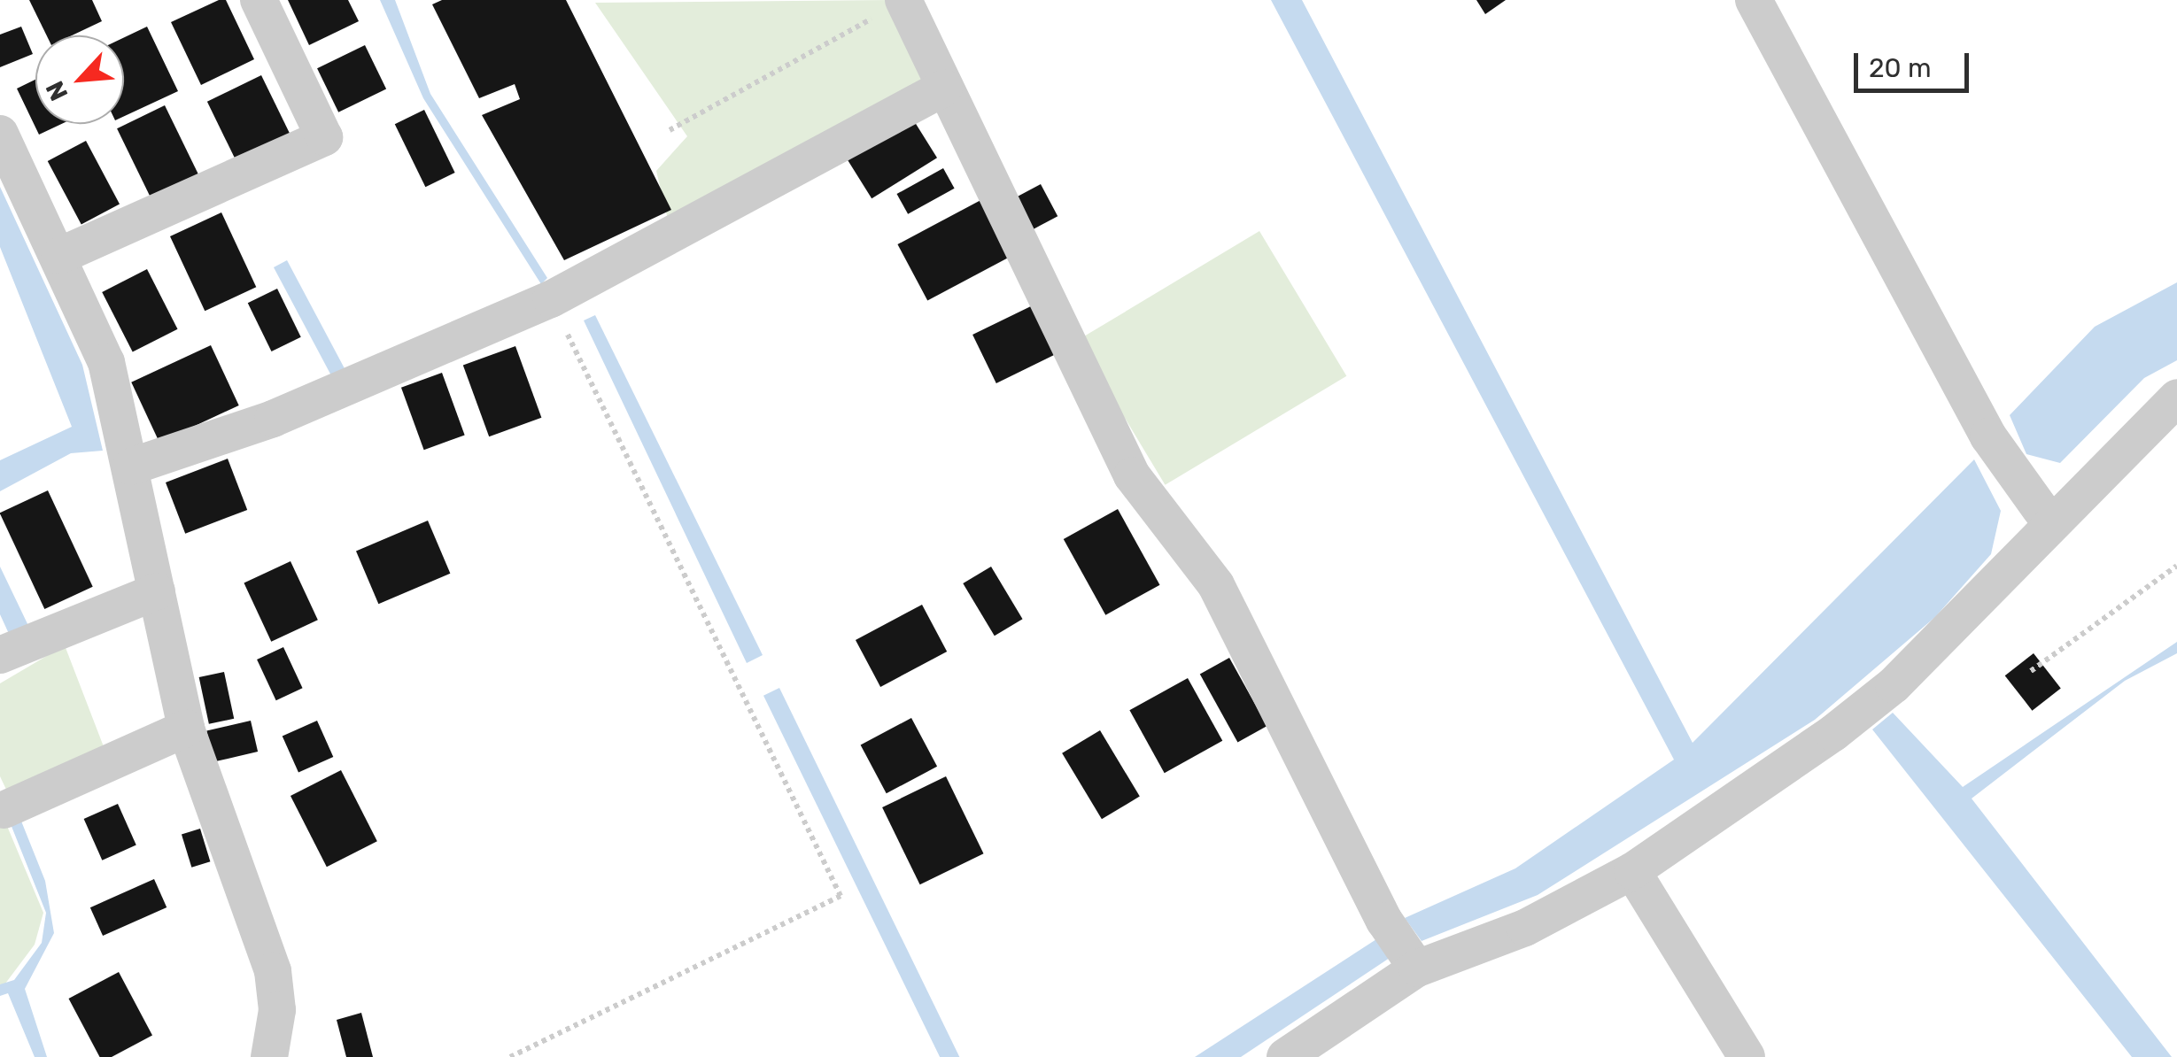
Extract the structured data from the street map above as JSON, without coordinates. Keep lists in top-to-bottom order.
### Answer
{
  "scale_bar": "20 m",
  "north": "bottom left"
}
